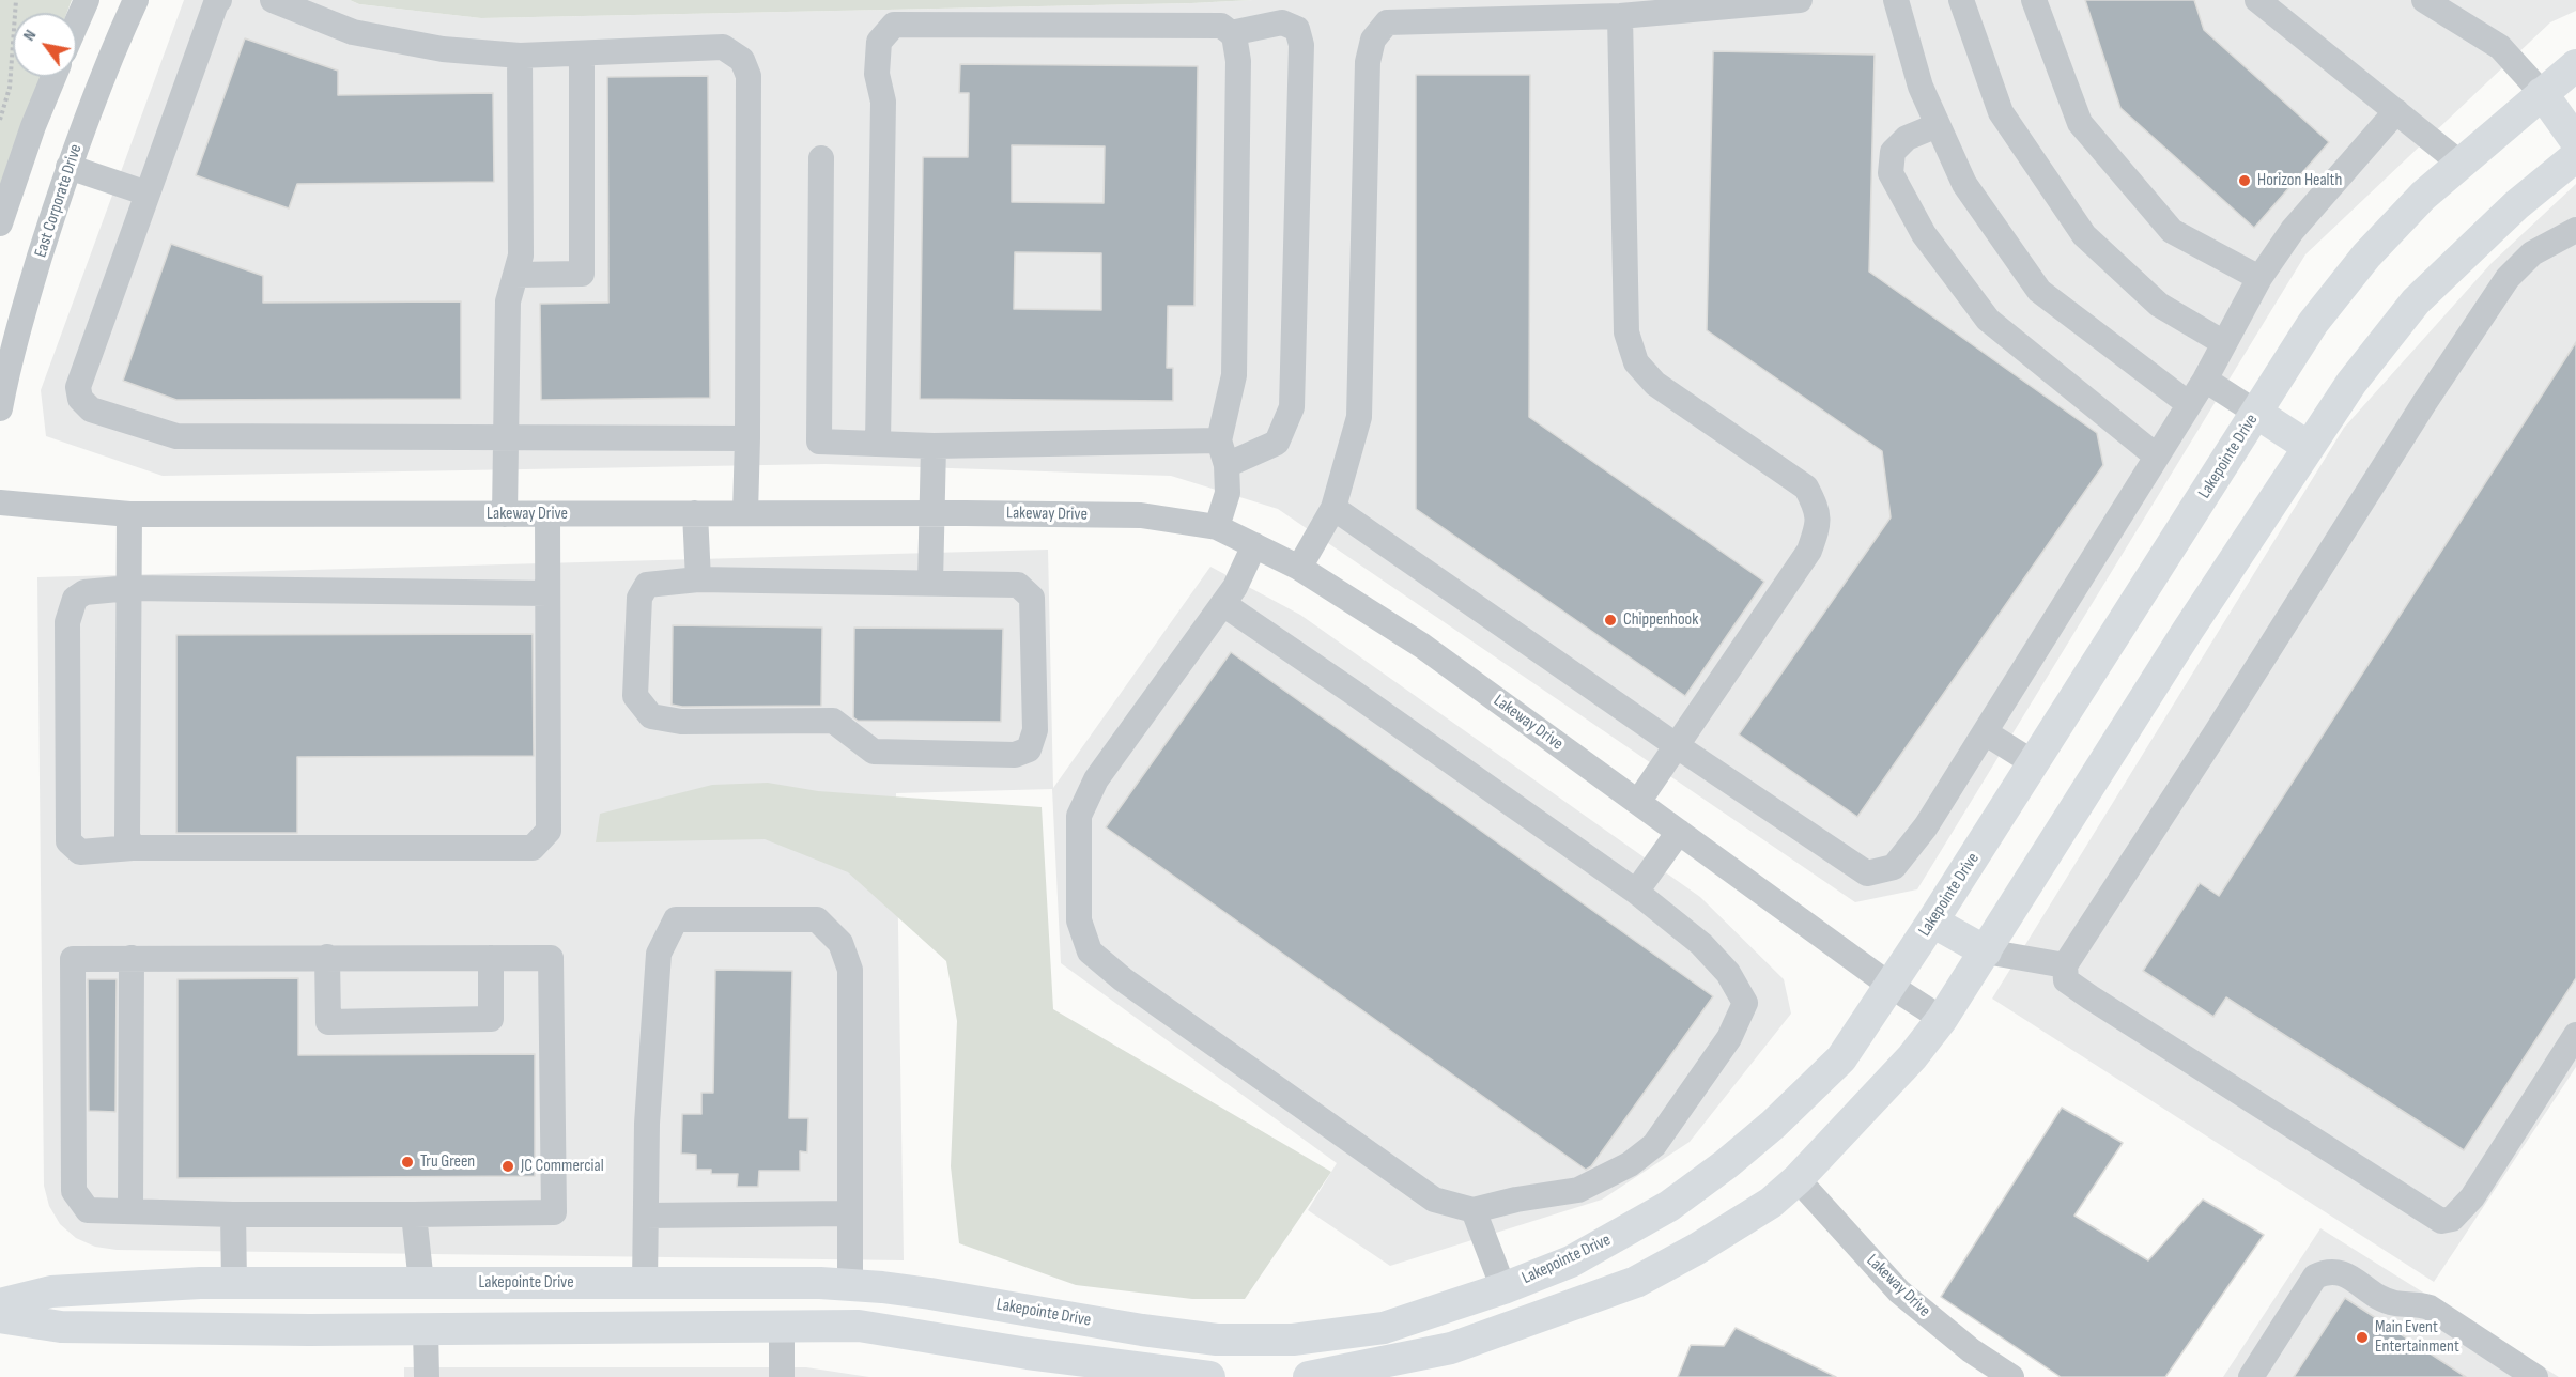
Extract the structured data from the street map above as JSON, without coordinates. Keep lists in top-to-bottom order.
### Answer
{
  "streets": {
    "main road": ["Lakepointe Drive"],
    "street": ["East Corporate Drive", "Lakeway Drive"]
  },
  "crossings": [
    ["Lakepointe Drive", "Lakeway Drive"]
  ],
  "places": [
    "Horizon Health",
    "Chippenhook",
    "Tru Green",
    "JC Commercial",
    "Main Event Entertainment"
  ],
  "north": "top left"
}
